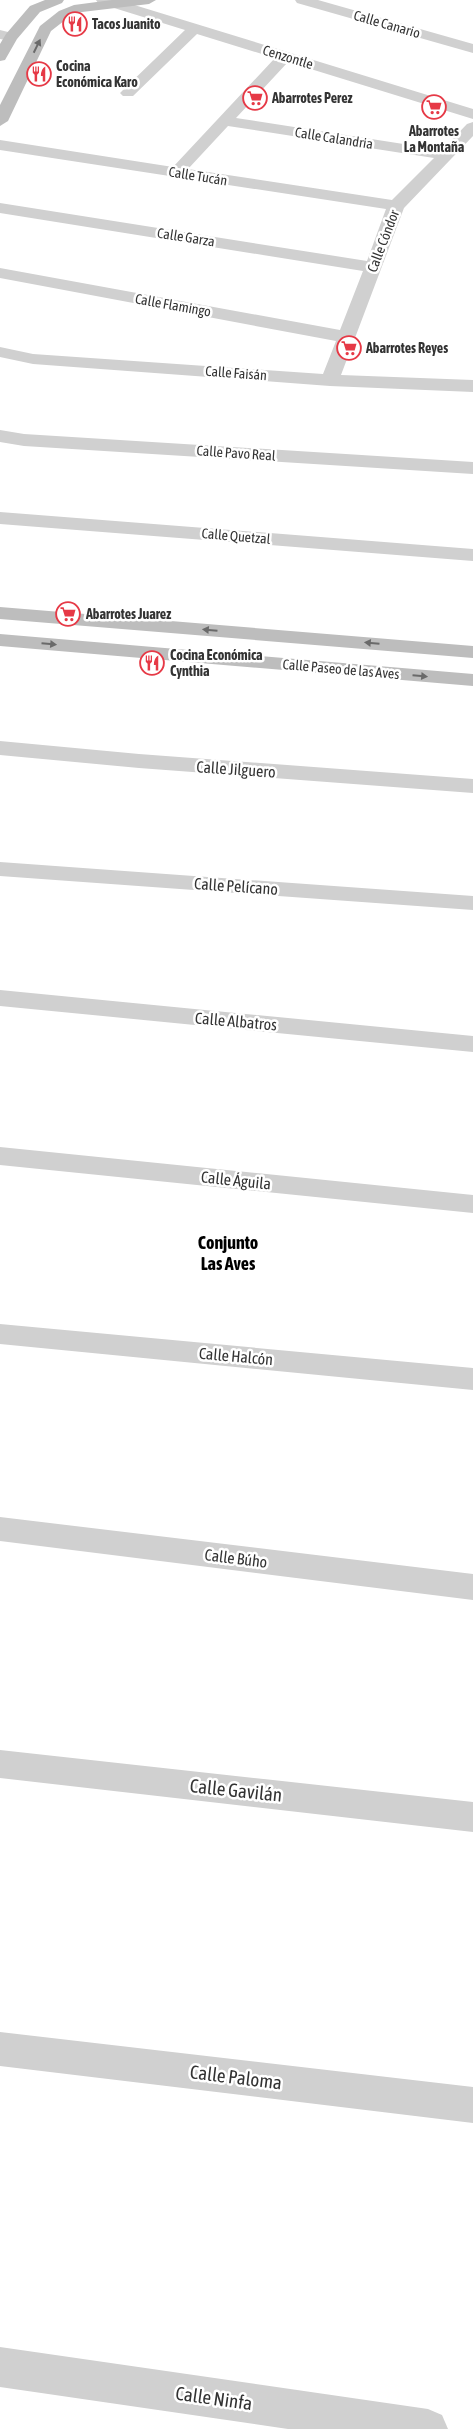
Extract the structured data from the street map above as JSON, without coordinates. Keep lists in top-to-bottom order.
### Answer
{
  "streets": {
    "street": [
      "Calle Canario",
      "Cenzontle",
      "Calle Calandria",
      "Calle Tucán",
      "Calle Garza",
      "Calle Cóndor",
      "Calle Flamingo",
      "Calle Faisán",
      "Calle Pavo Real",
      "Calle Quetzal",
      "Calle Paseo de las Aves",
      "Calle Jilguero",
      "Calle Pelícano",
      "Calle Albatros",
      "Calle Águila",
      "Calle Halcón",
      "Calle Búho",
      "Calle Gavilán",
      "Calle Paloma",
      "Calle Ninfa"
    ]
  },
  "crossings": [
    ["Calle Calandria", "Calle Cóndor"],
    ["Calle Tucán", "Calle Cóndor"],
    ["Calle Garza", "Calle Cóndor"],
    ["Calle Cóndor", "Calle Flamingo"],
    ["Calle Cóndor", "Calle Faisán"]
  ],
  "districts": ["Conjunto Las Aves"],
  "places": {
    "restaurant": ["Tacos Juanito", "Cocina Económica Karo", "Cocina Económica Cynthia"],
    "supermarket": [
      "Abarrotes Perez",
      "Abarrotes La Montaña",
      "Abarrotes Reyes",
      "Abarrotes Juarez"
    ]
  }
}
